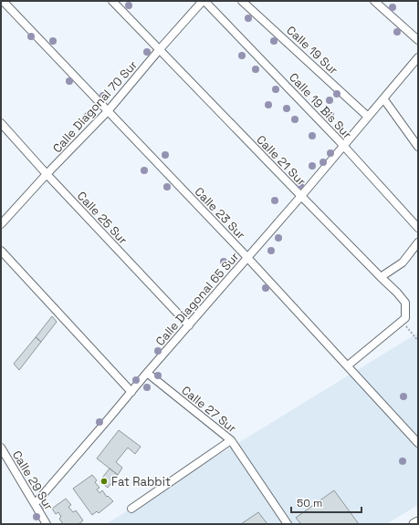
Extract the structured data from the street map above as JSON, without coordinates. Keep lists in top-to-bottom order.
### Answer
{
  "streets": {
    "street": [
      "Calle 19 Sur",
      "Calle 19 Bis Sur",
      "Calle Diagonal 70 Sur",
      "Calle 21 Sur",
      "Calle 23 Sur",
      "Calle 25 Sur",
      "Calle Diagonal 65 Sur",
      "Calle 27 Sur",
      "Calle 29 Sur"
    ]
  },
  "crossings": [
    ["Calle 19 Sur", "Calle Diagonal 65 Sur"],
    ["Calle 19 Bis Sur", "Calle Diagonal 70 Sur"],
    ["Calle 19 Bis Sur", "Calle Diagonal 65 Sur"],
    ["Calle Diagonal 70 Sur", "Calle 21 Sur"],
    ["Calle Diagonal 70 Sur", "Calle 23 Sur"],
    ["Calle Diagonal 70 Sur", "Calle 25 Sur"],
    ["Calle 21 Sur", "Calle Diagonal 65 Sur"],
    ["Calle 23 Sur", "Calle Diagonal 65 Sur"],
    ["Calle 25 Sur", "Calle Diagonal 65 Sur"],
    ["Calle Diagonal 65 Sur", "Calle 27 Sur"],
    ["Calle Diagonal 65 Sur", "Calle 29 Sur"]
  ],
  "places": ["Fat Rabbit"],
  "scale_bar": "50 m"
}
